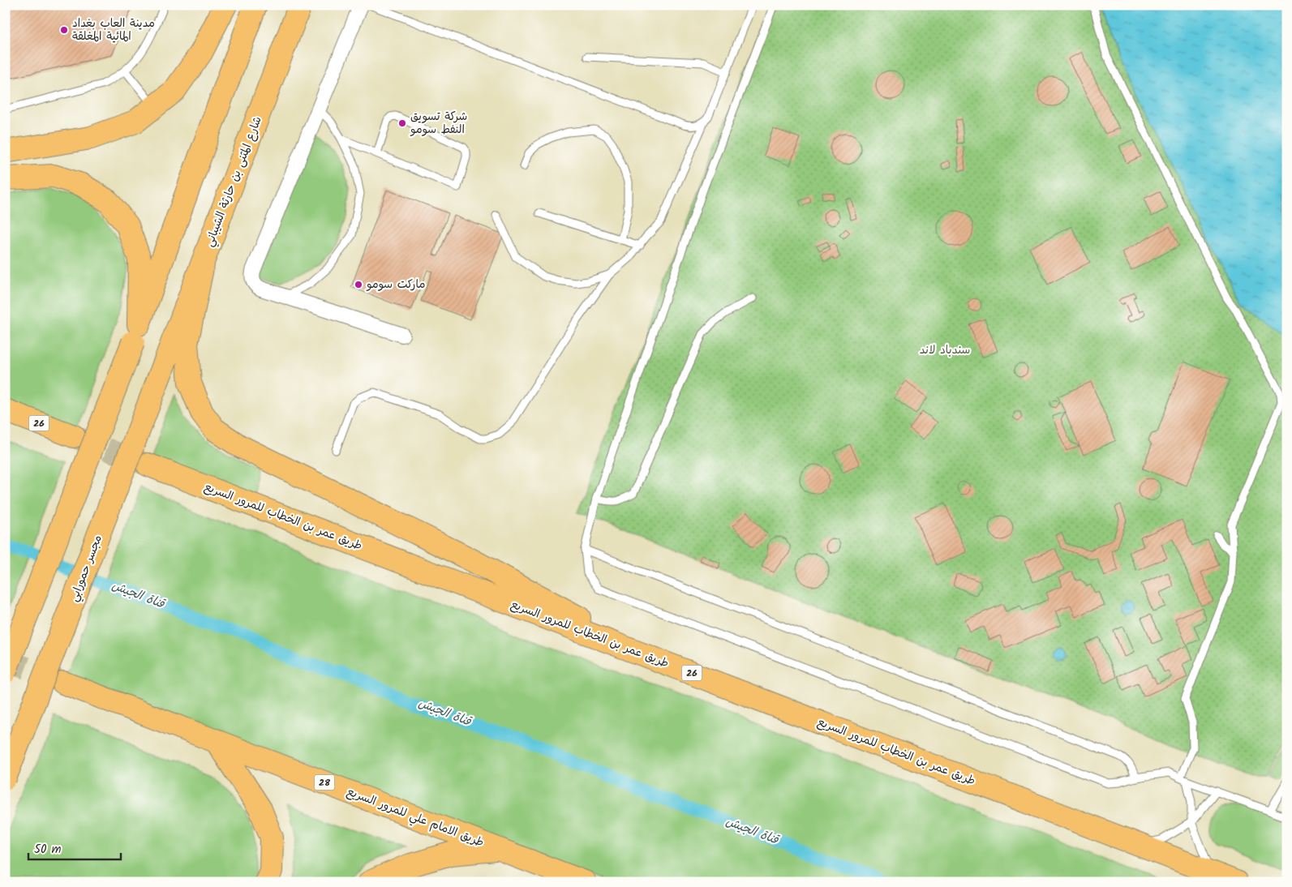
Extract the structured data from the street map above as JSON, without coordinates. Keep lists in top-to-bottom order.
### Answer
{
  "streets": {
    "main road": [
      "شارع المثنى بن حارثة الشيباني",
      "26",
      "طريق عمر بن الخطاب للمرور السريع",
      "مجسر حمورابي",
      "28",
      "طريق الامام علي للمرور السريع"
    ]
  },
  "crossings": [
    ["شارع المثنى بن حارثة الشيباني", "مجسر حمورابي"]
  ],
  "water": ["قناة الجيش"],
  "parks": ["سندباد لاند"],
  "places": ["مدينة العاب بغداد المائية المغلقة", "شركة تسويق النفط سومو", "ماركت سومو"],
  "scale_bar": "50 m"
}
